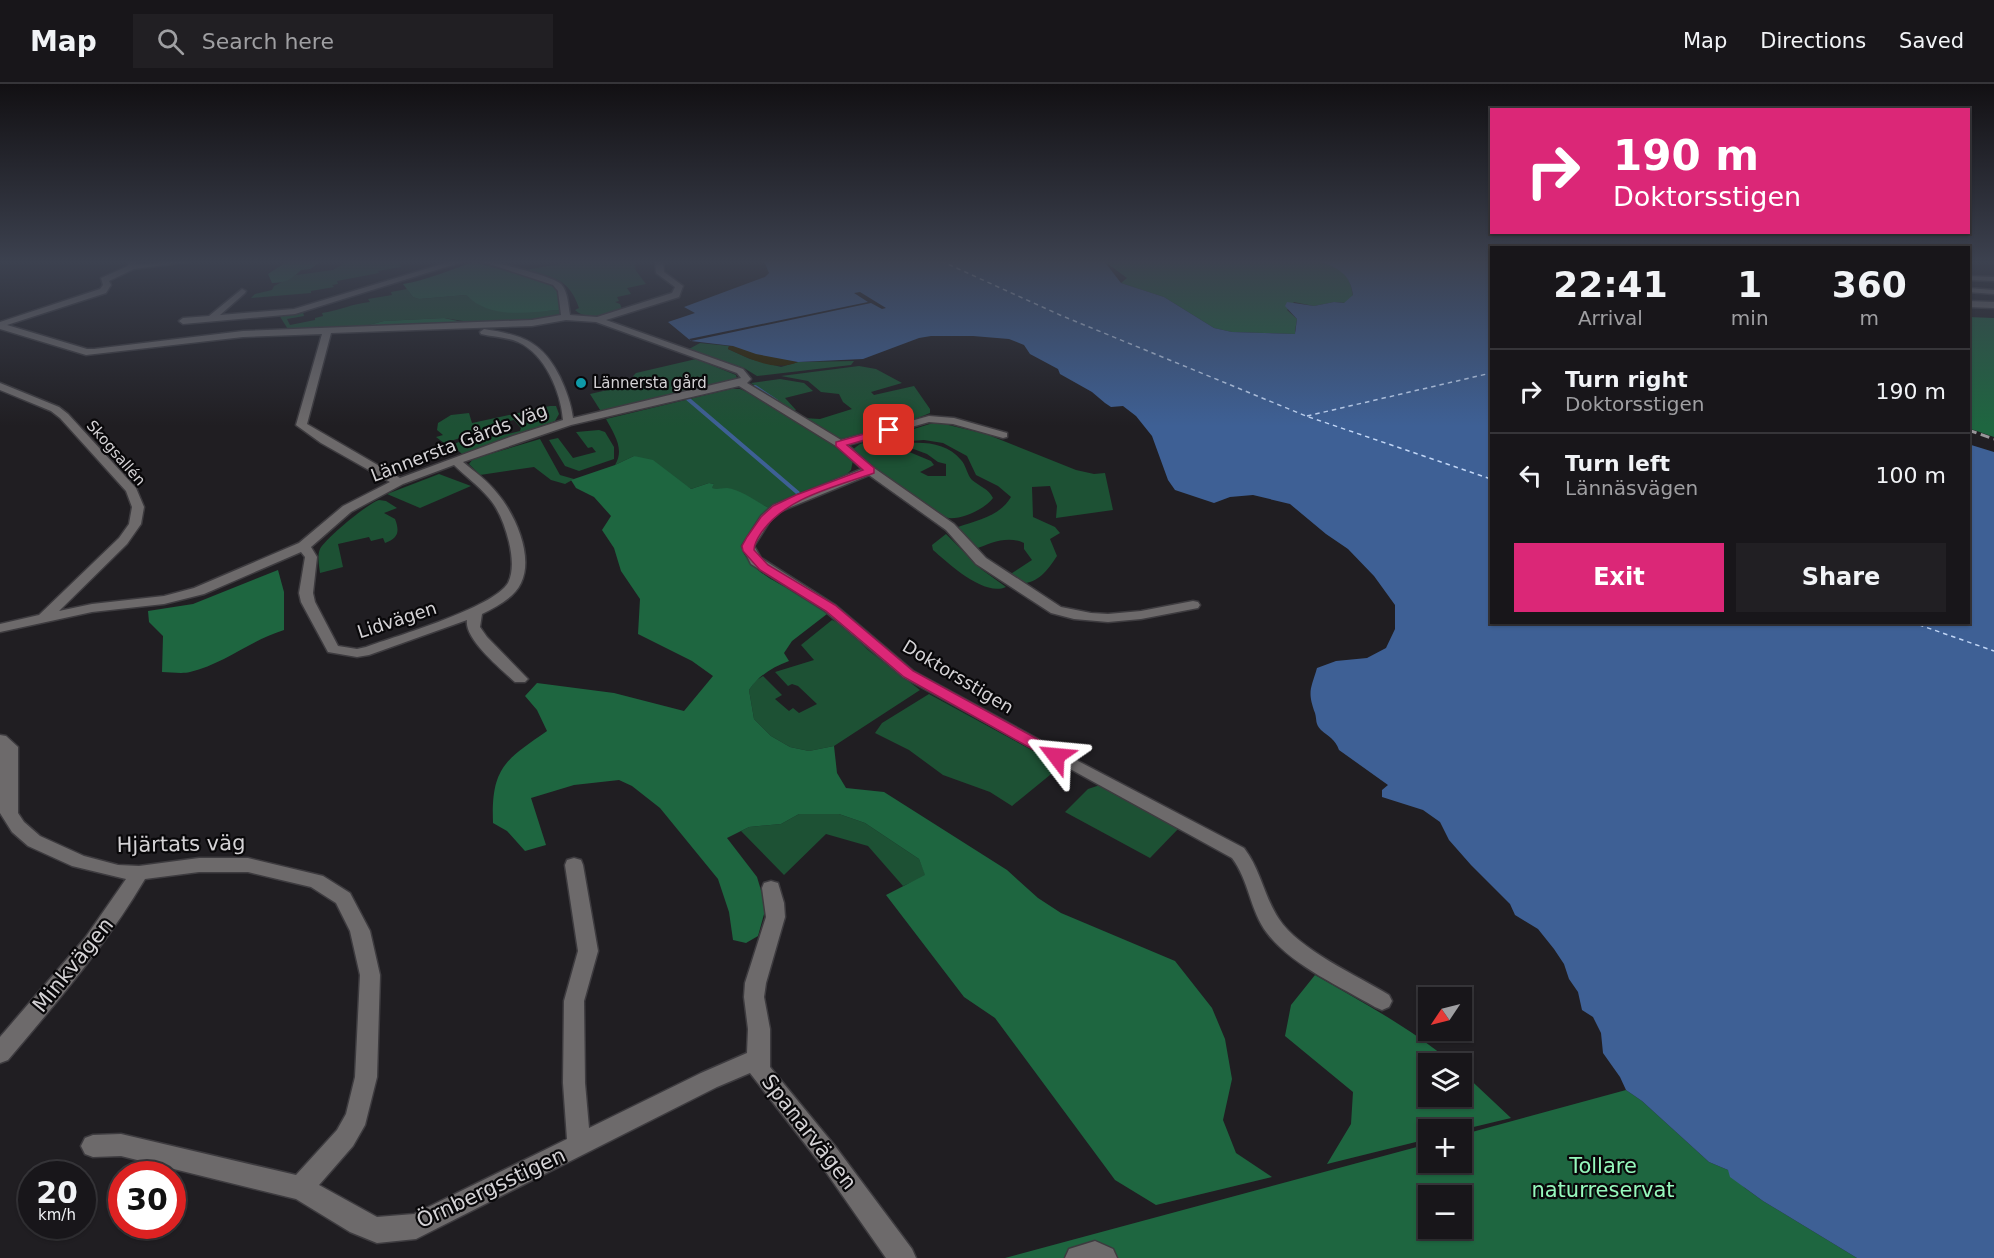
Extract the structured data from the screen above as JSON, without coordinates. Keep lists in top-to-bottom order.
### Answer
{
  "streets": {
    "street": [
      "Lännersta Gårds Väg",
      "Skogsallén",
      "Lidvägen",
      "Doktorsstigen",
      "Hjärtats väg",
      "Minkvägen",
      "Spanarvägen",
      "Örnbergsstigen"
    ]
  },
  "crossings": [
    ["Lännersta Gårds Väg", "Skogsallén"],
    ["Lännersta Gårds Väg", "Lidvägen"],
    ["Hjärtats väg", "Minkvägen"],
    ["Hjärtats väg", "Örnbergsstigen"],
    ["Spanarvägen", "Örnbergsstigen"]
  ],
  "parks": ["Tollare naturreservat"],
  "places": ["Lännersta gård"],
  "north": "bottom left",
  "page": {
    "header": "Map",
    "search": "Search here",
    "nav": ["Map", "Directions", "Saved"],
    "turn": ["190 m", "Doktorsstigen"],
    "eta": [
      "22:41",
      "Arrival",
      "1",
      "min",
      "360",
      "m"
    ],
    "list": [
      {
        "name": "Turn right",
        "note": "Doktorsstigen",
        "value": "190 m"
      },
      {
        "name": "Turn left",
        "note": "Lännäsvägen",
        "value": "100 m"
      }
    ],
    "buttons": ["Exit", "Share"],
    "map_buttons": ["+", "−"],
    "speed": "20 km/h",
    "limit": "30"
  }
}
